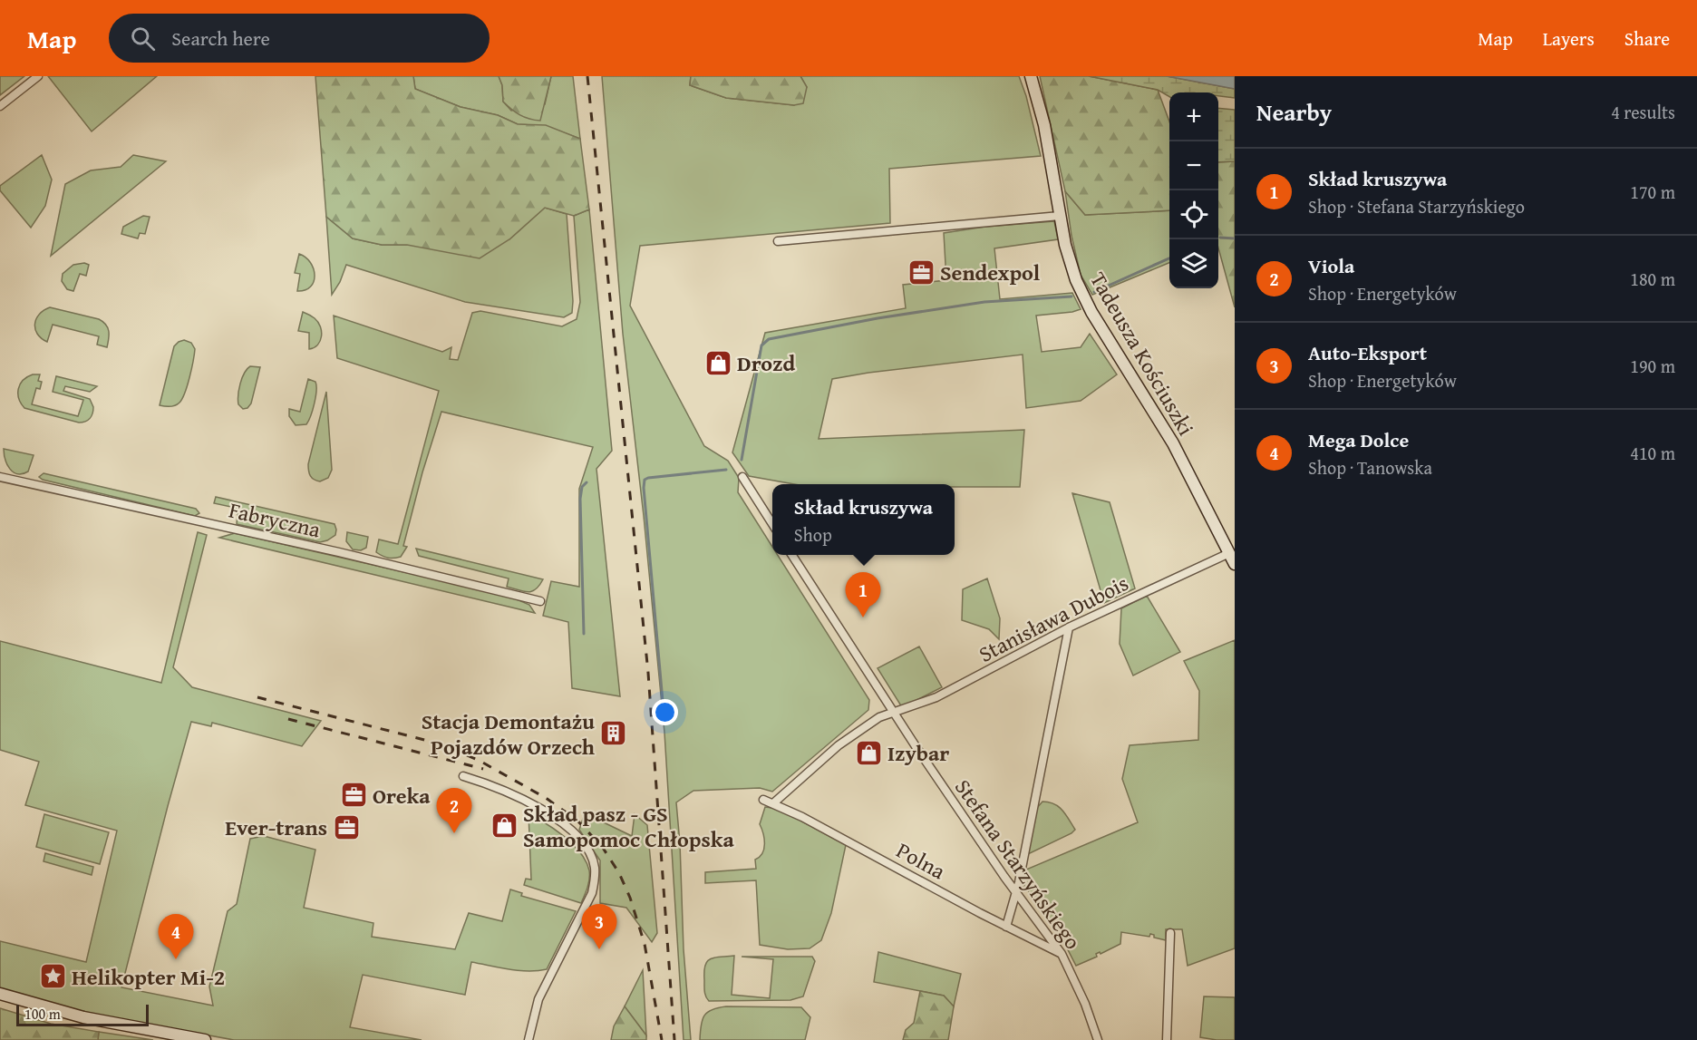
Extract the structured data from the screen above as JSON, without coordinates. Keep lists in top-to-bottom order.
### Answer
{
  "streets": {
    "main road": ["Tadeusza Kościuszki"],
    "street": [
      "Fabryczna",
      "Stanisława Dubois",
      "Polna",
      "Stefana Starzyńskiego"
    ]
  },
  "crossings": [
    ["Tadeusza Kościuszki", "Stanisława Dubois"],
    ["Stanisława Dubois", "Polna"],
    ["Stanisława Dubois", "Stefana Starzyńskiego"],
    ["Polna", "Stefana Starzyńskiego"]
  ],
  "places": {
    "office": ["Sendexpol", "Oreka", "Ever-trans"],
    "shop": ["Drozd", "Izybar", "Skład pasz - GS Samopomoc Chłopska"],
    "building": ["Stacja Demontażu Pojazdów Orzech"],
    "place": ["Helikopter Mi-2"]
  },
  "scale_bar": "100 m",
  "page": {
    "header": "Map",
    "search": "Search here",
    "nav": ["Map", "Layers", "Share"],
    "heading": ["Nearby", "4 results"],
    "map_buttons": ["+", "−"],
    "list": [
      {
        "mark": "1",
        "name": "Skład kruszywa",
        "note": "Shop · Stefana Starzyńskiego",
        "value": "170 m"
      },
      {
        "mark": "2",
        "name": "Viola",
        "note": "Shop · Energetyków",
        "value": "180 m"
      },
      {
        "mark": "3",
        "name": "Auto-Eksport",
        "note": "Shop · Energetyków",
        "value": "190 m"
      },
      {
        "mark": "4",
        "name": "Mega Dolce",
        "note": "Shop · Tanowska",
        "value": "410 m"
      }
    ],
    "popup": ["Skład kruszywa", "Shop"],
    "pins": [
      "1",
      "2",
      "3",
      "4"
    ],
    "scale": "100 m"
  }
}
